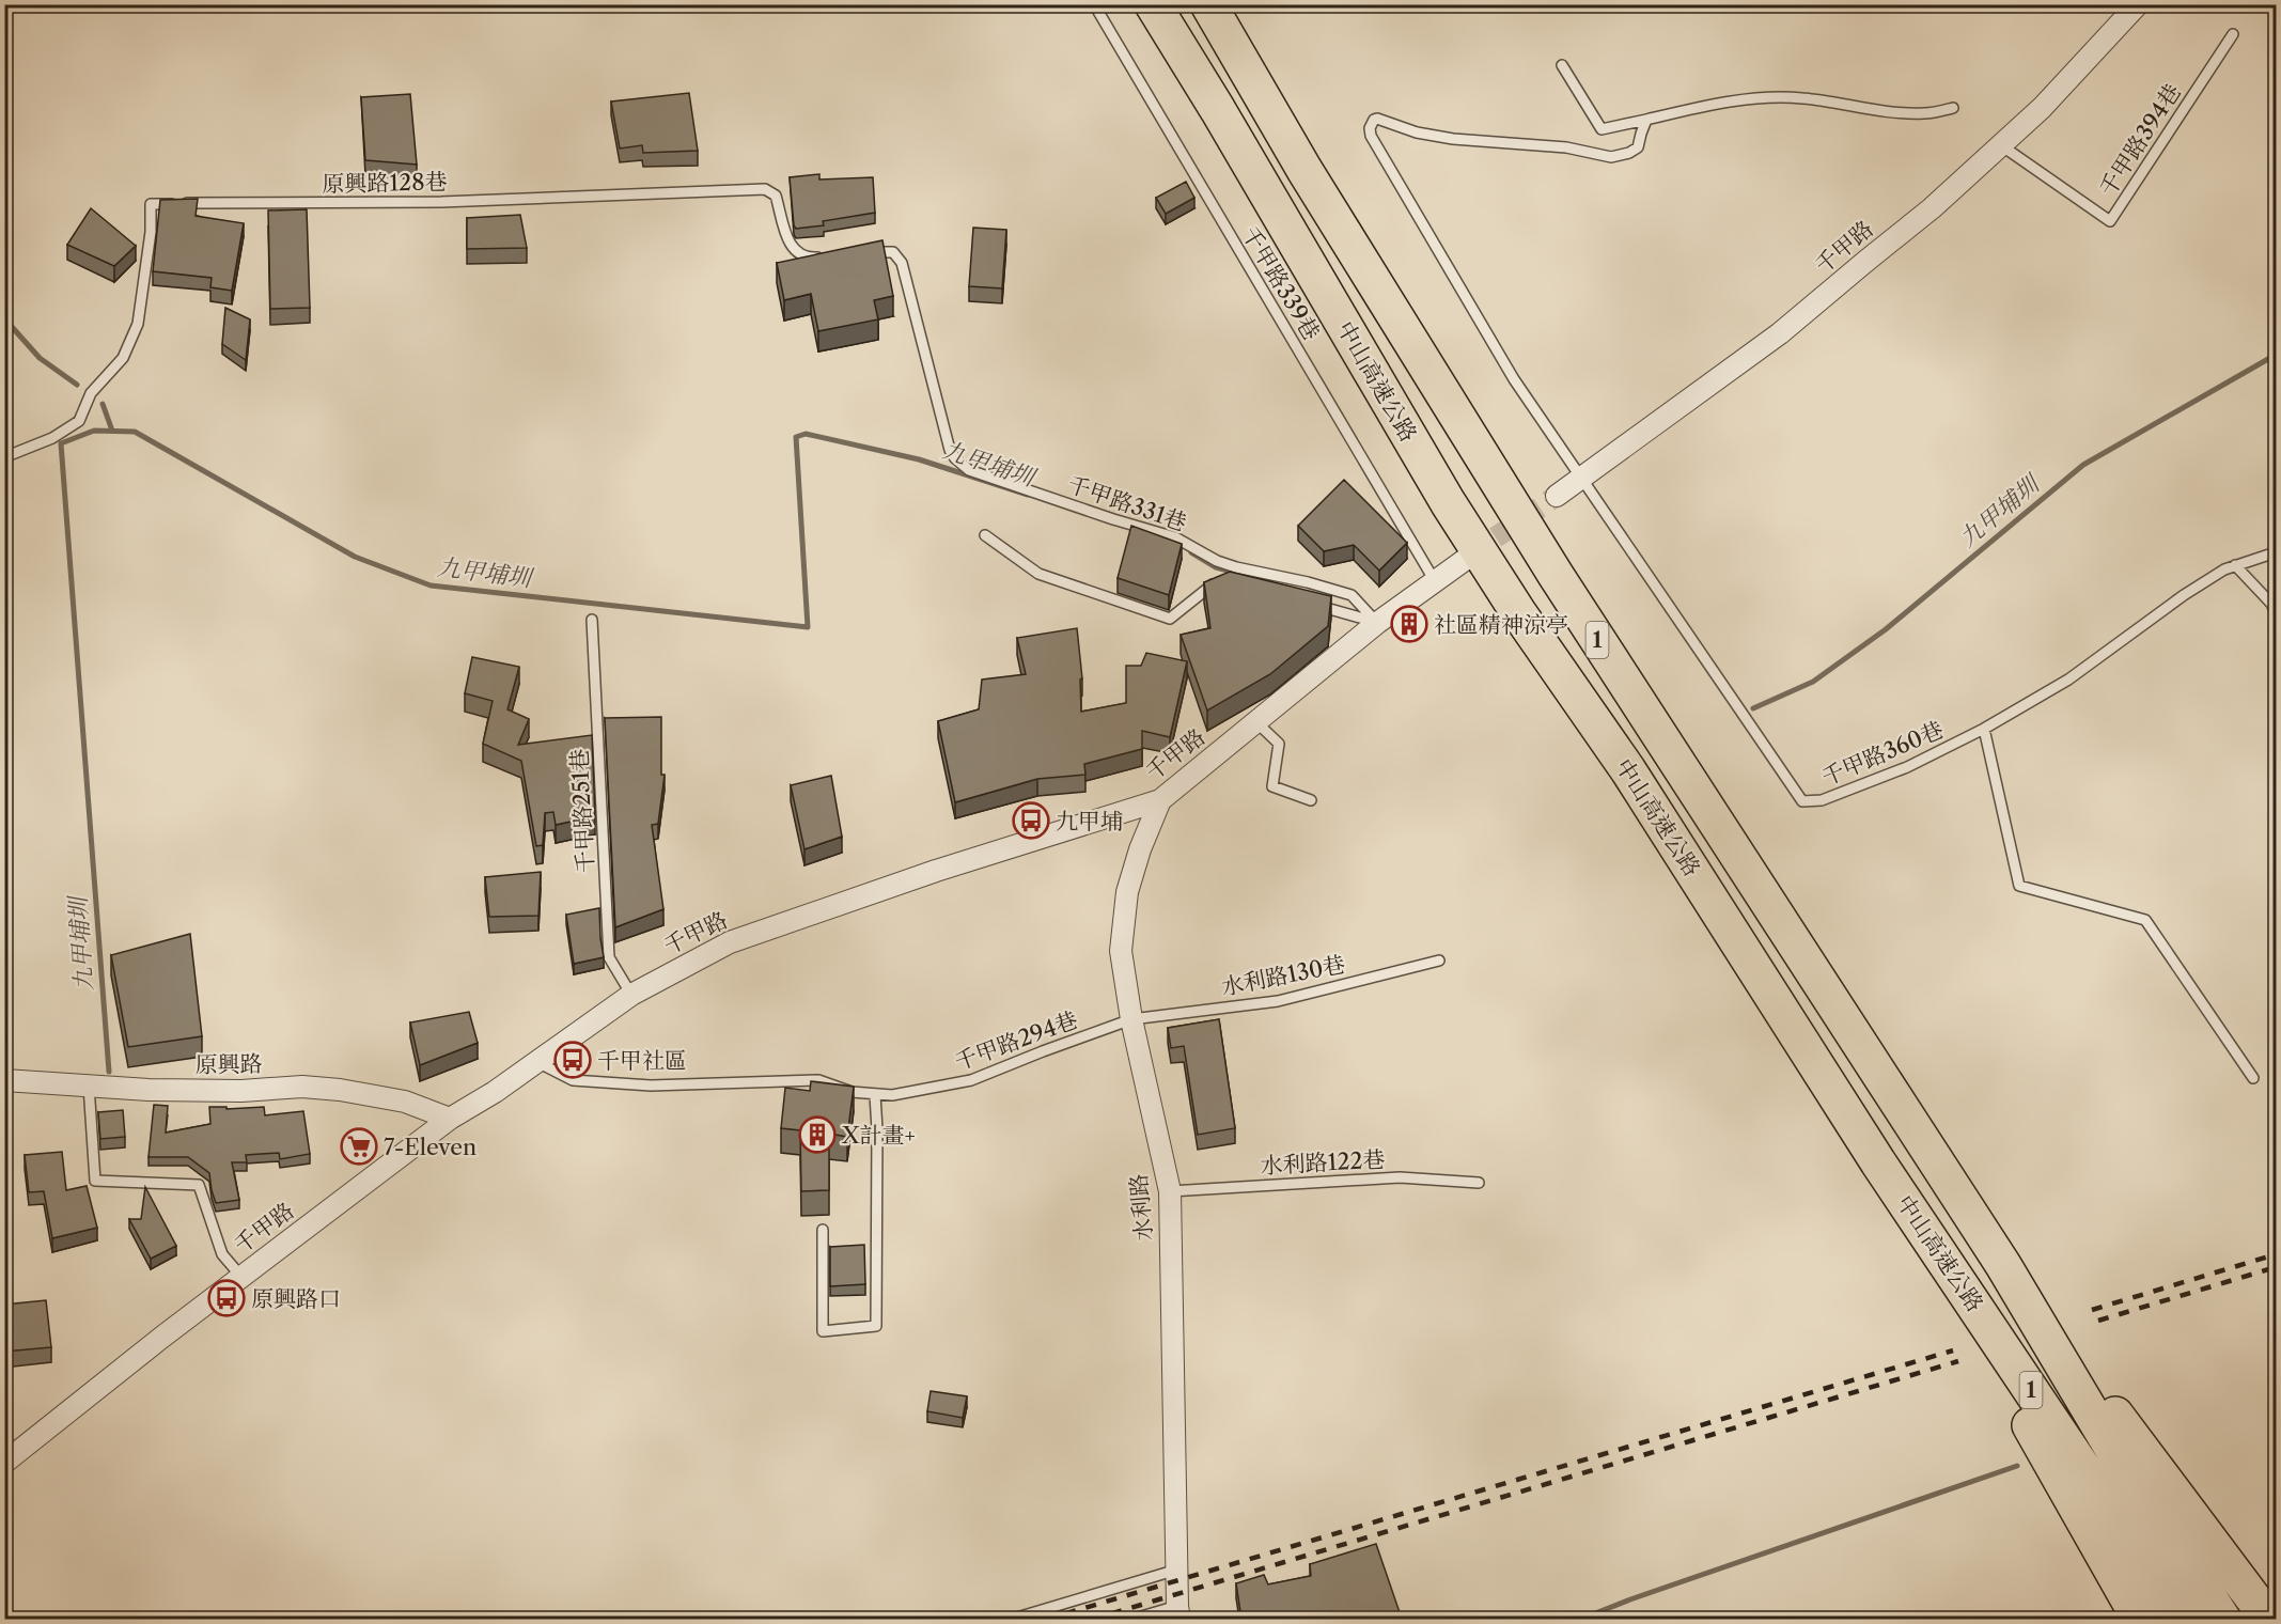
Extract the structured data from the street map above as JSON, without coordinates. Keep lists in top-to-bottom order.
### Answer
{
  "streets": {
    "highway": ["中山高速公路", "1"],
    "street": ["千甲路", "原興路", "水利路"],
    "lane": [
      "千甲路394巷",
      "原興路128巷",
      "千甲路339巷",
      "千甲路331巷",
      "千甲路360巷",
      "千甲路251巷",
      "水利路130巷",
      "千甲路294巷",
      "水利路122巷"
    ]
  },
  "crossings": [
    ["千甲路394巷", "千甲路"],
    ["千甲路", "千甲路339巷"],
    ["千甲路", "千甲路331巷"],
    ["千甲路", "千甲路360巷"],
    ["千甲路", "千甲路251巷"],
    ["千甲路", "千甲路294巷"],
    ["千甲路", "原興路"],
    ["千甲路", "水利路"],
    ["水利路130巷", "千甲路294巷"],
    ["水利路130巷", "水利路"],
    ["千甲路294巷", "水利路"],
    ["水利路122巷", "水利路"]
  ],
  "water": ["九甲埔圳"],
  "places": {
    "building": ["社區精神涼亭", "X計畫+"],
    "bus stop": ["九甲埔", "千甲社區", "原興路口"],
    "supermarket": ["7-Eleven"]
  }
}
